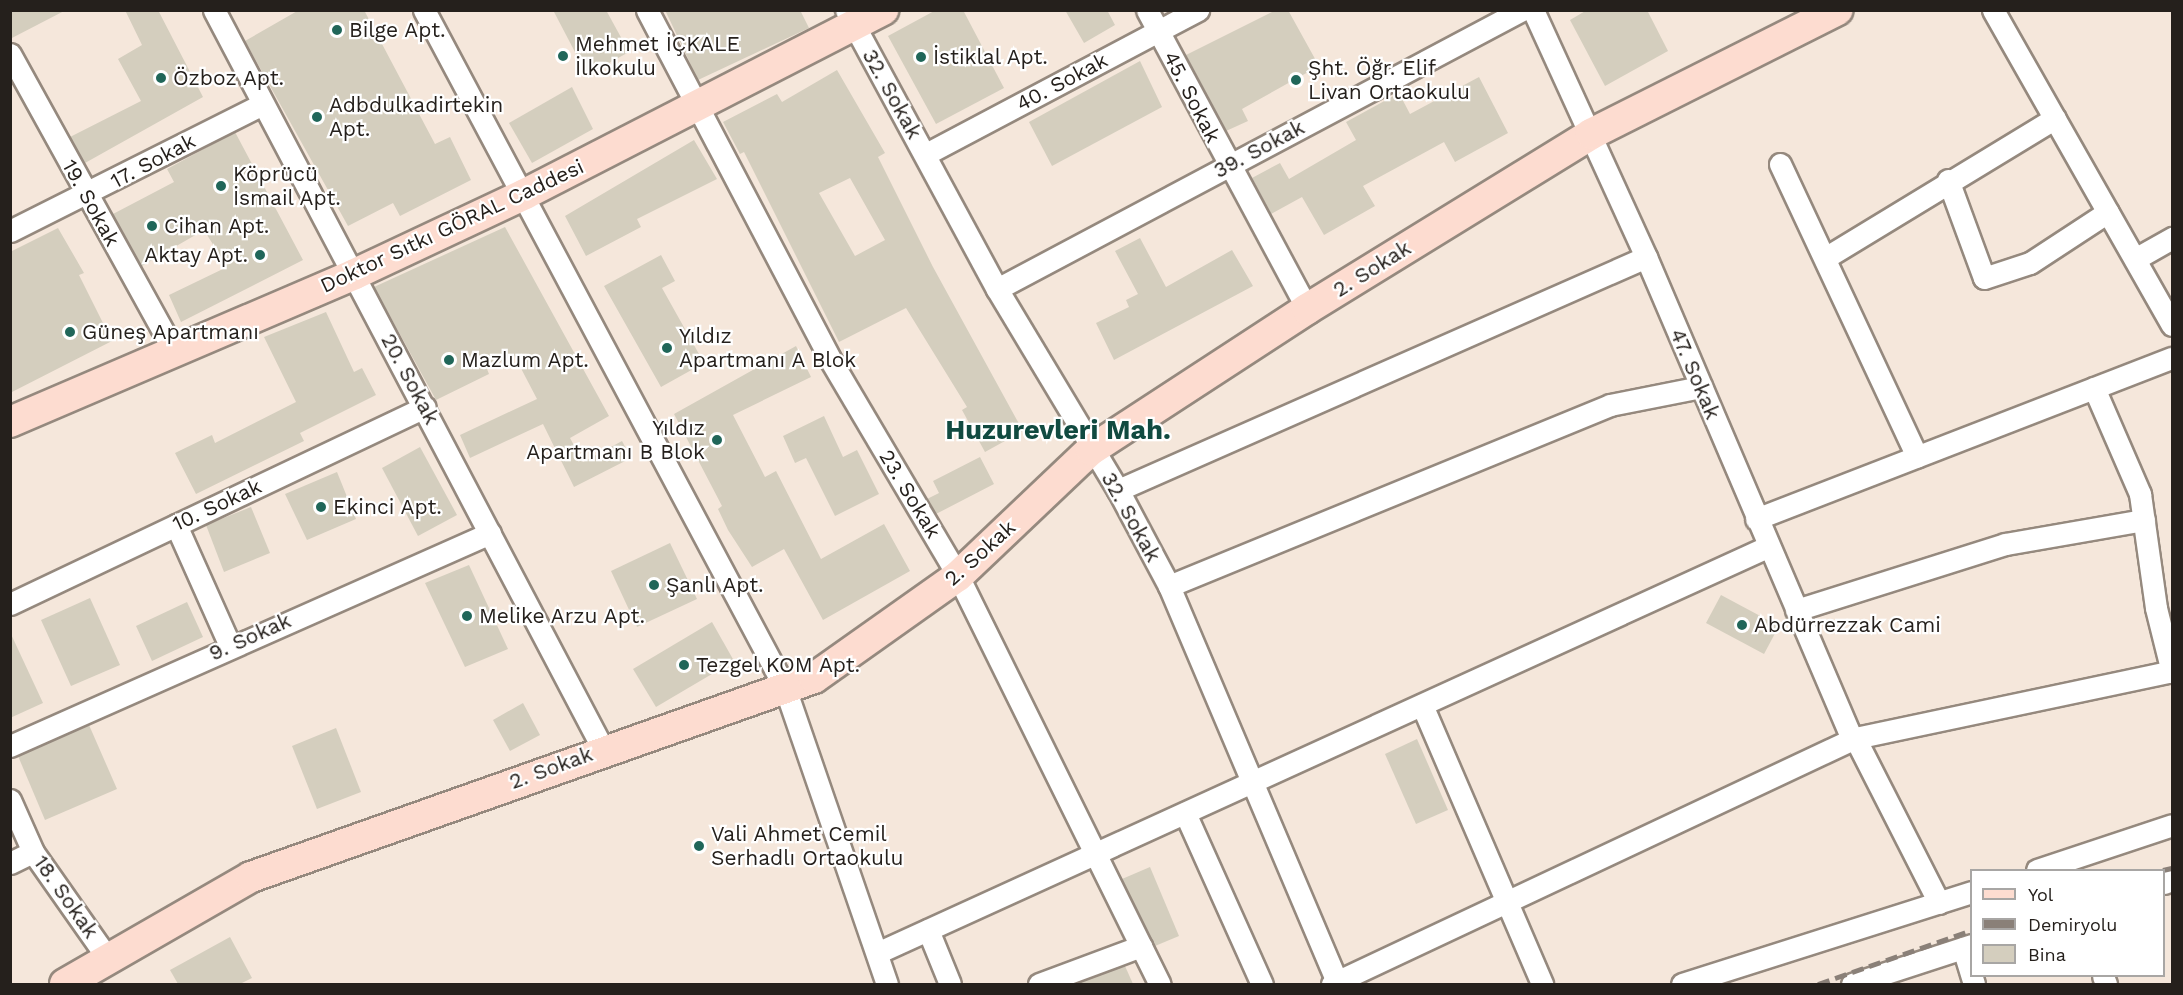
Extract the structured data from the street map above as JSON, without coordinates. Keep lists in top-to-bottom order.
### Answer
{
  "streets": {
    "street": [
      "40. Sokak",
      "32. Sokak",
      "45. Sokak",
      "39. Sokak",
      "17. Sokak",
      "19. Sokak",
      "Doktor Sıtkı GÖRAL Caddesi",
      "2. Sokak",
      "47. Sokak",
      "20. Sokak",
      "23. Sokak",
      "10. Sokak",
      "9. Sokak",
      "18. Sokak"
    ]
  },
  "crossings": [
    ["40. Sokak", "32. Sokak"],
    ["40. Sokak", "45. Sokak"],
    ["32. Sokak", "39. Sokak"],
    ["32. Sokak", "Doktor Sıtkı GÖRAL Caddesi"],
    ["32. Sokak", "2. Sokak"],
    ["45. Sokak", "39. Sokak"],
    ["45. Sokak", "2. Sokak"],
    ["17. Sokak", "19. Sokak"],
    ["17. Sokak", "20. Sokak"],
    ["19. Sokak", "Doktor Sıtkı GÖRAL Caddesi"],
    ["Doktor Sıtkı GÖRAL Caddesi", "20. Sokak"],
    ["Doktor Sıtkı GÖRAL Caddesi", "23. Sokak"],
    ["2. Sokak", "47. Sokak"],
    ["2. Sokak", "20. Sokak"],
    ["2. Sokak", "23. Sokak"],
    ["2. Sokak", "18. Sokak"],
    ["20. Sokak", "10. Sokak"],
    ["20. Sokak", "9. Sokak"]
  ],
  "districts": ["Huzurevleri Mah."],
  "places": [
    "Bilge Apt.",
    "Mehmet İÇKALE İlkokulu",
    "İstiklal Apt.",
    "Özboz Apt.",
    "Şht. Öğr. Elif Livan Ortaokulu",
    "Adbdulkadirtekin Apt.",
    "Köprücü İsmail Apt.",
    "Cihan Apt.",
    "Aktay Apt.",
    "Güneş Apartmanı",
    "Yıldız Apartmanı A Blok",
    "Mazlum Apt.",
    "Yıldız Apartmanı B Blok",
    "Ekinci Apt.",
    "Şanlı Apt.",
    "Melike Arzu Apt.",
    "Abdürrezzak Cami",
    "Tezgel KOM Apt.",
    "Vali Ahmet Cemil Serhadlı Ortaokulu"
  ],
  "legend": ["Yol", "Demiryolu", "Bina"]
}
